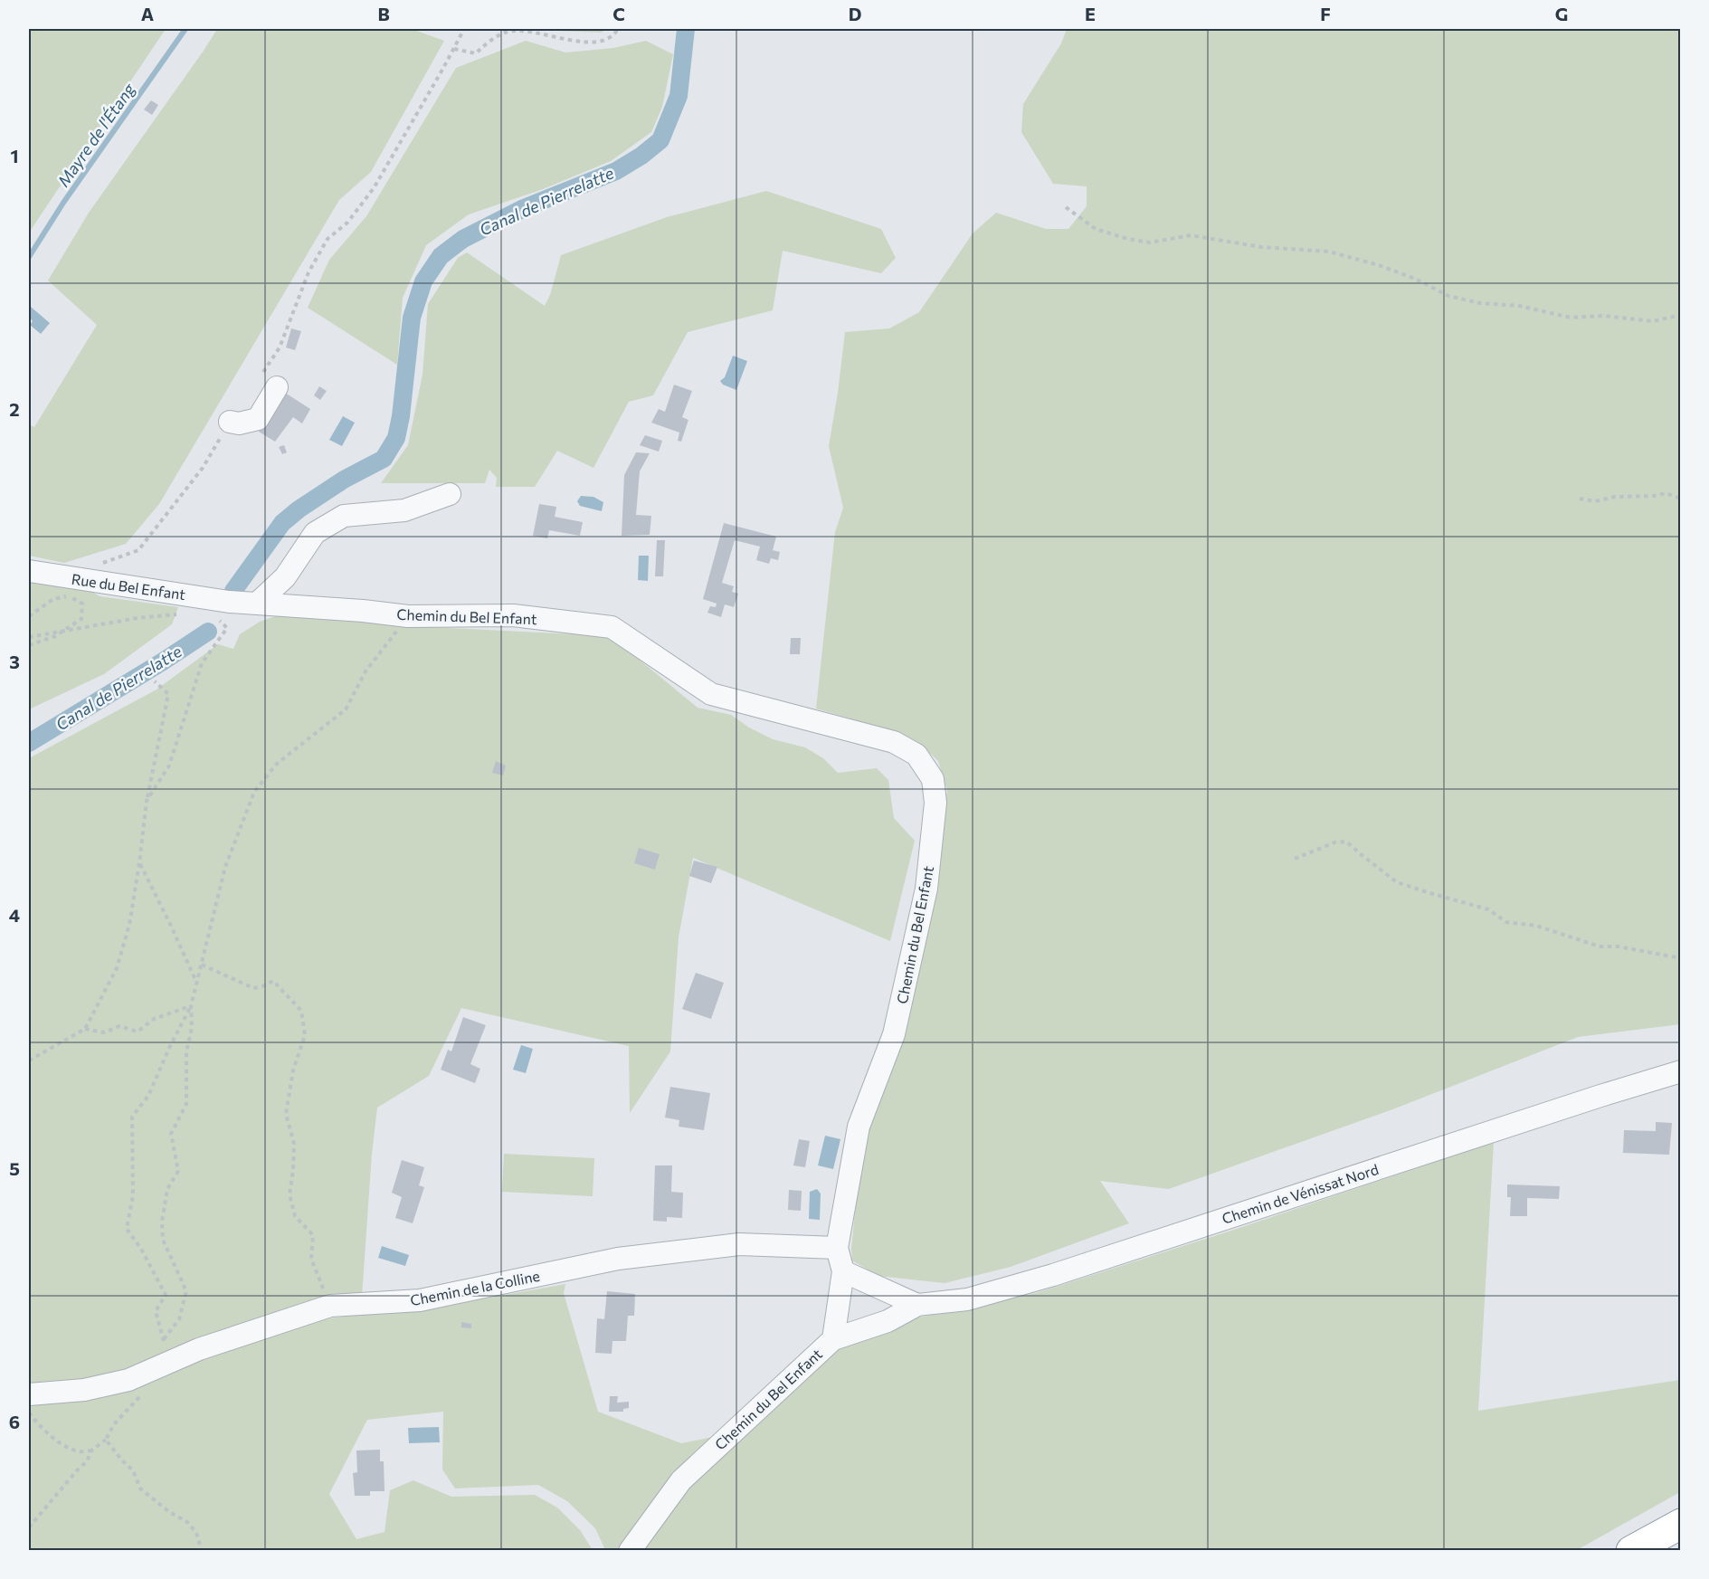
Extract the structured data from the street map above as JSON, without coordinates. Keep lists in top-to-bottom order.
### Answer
{
  "streets": {
    "street": [
      "Rue du Bel Enfant",
      "Chemin du Bel Enfant",
      "Chemin de Vénissat Nord",
      "Chemin de la Colline"
    ]
  },
  "crossings": [
    ["Rue du Bel Enfant", "Chemin du Bel Enfant"],
    ["Chemin du Bel Enfant", "Chemin de Vénissat Nord"],
    ["Chemin du Bel Enfant", "Chemin de la Colline"]
  ],
  "water": ["Mayre de l'Étang", "Canal de Pierrelatte"],
  "grid": {
    "columns": [
      "A",
      "B",
      "C",
      "D",
      "E",
      "F",
      "G"
    ],
    "rows": [
      "1",
      "2",
      "3",
      "4",
      "5",
      "6"
    ]
  }
}
